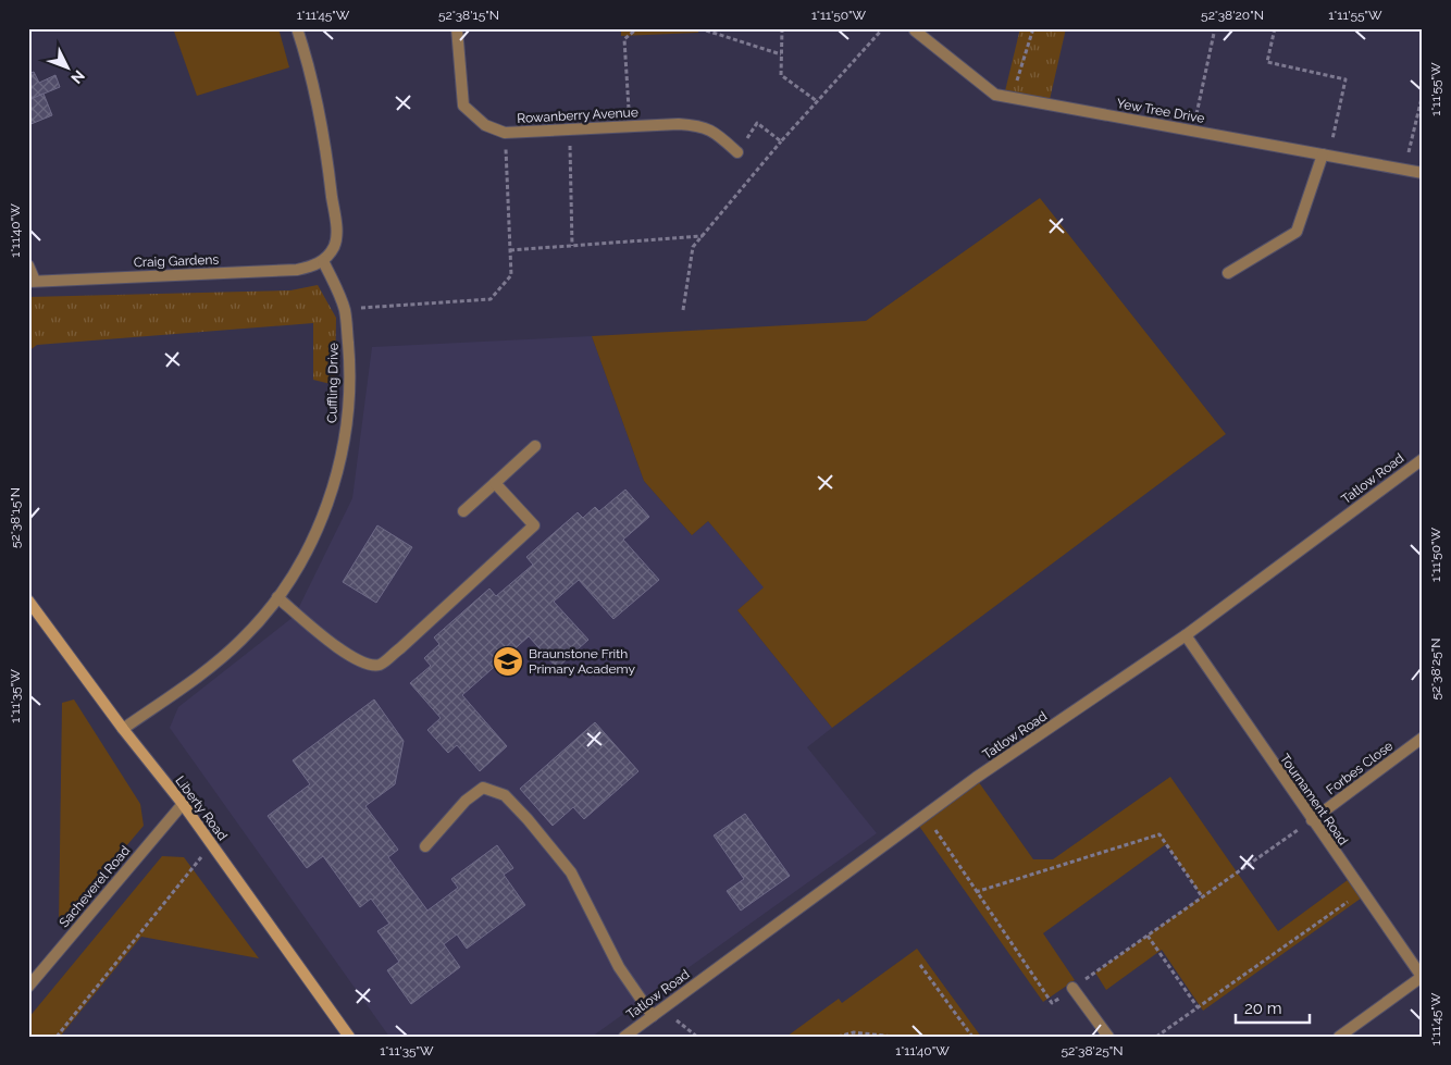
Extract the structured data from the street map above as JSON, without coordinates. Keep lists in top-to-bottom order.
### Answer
{
  "streets": {
    "street": [
      "Yew Tree Drive",
      "Rowanberry Avenue",
      "Craig Gardens",
      "Cuffling Drive",
      "Tatlow Road",
      "Forbes Close",
      "Tournament Road",
      "Liberty Road",
      "Sacheverel Road"
    ]
  },
  "crossings": [
    ["Craig Gardens", "Cuffling Drive"],
    ["Cuffling Drive", "Liberty Road"],
    ["Tatlow Road", "Tournament Road"],
    ["Forbes Close", "Tournament Road"],
    ["Liberty Road", "Sacheverel Road"]
  ],
  "places": {
    "school or university": ["Braunstone Frith Primary Academy"]
  },
  "scale_bar": "20 m",
  "north": "bottom right",
  "coordinates": [
    "1°11'45\"W",
    "52°38'15\"N",
    "1°11'50\"W",
    "52°38'20\"N",
    "1°11'55\"W",
    "1°11'40\"W",
    "52°38'25\"N",
    "1°11'35\"W"
  ]
}
